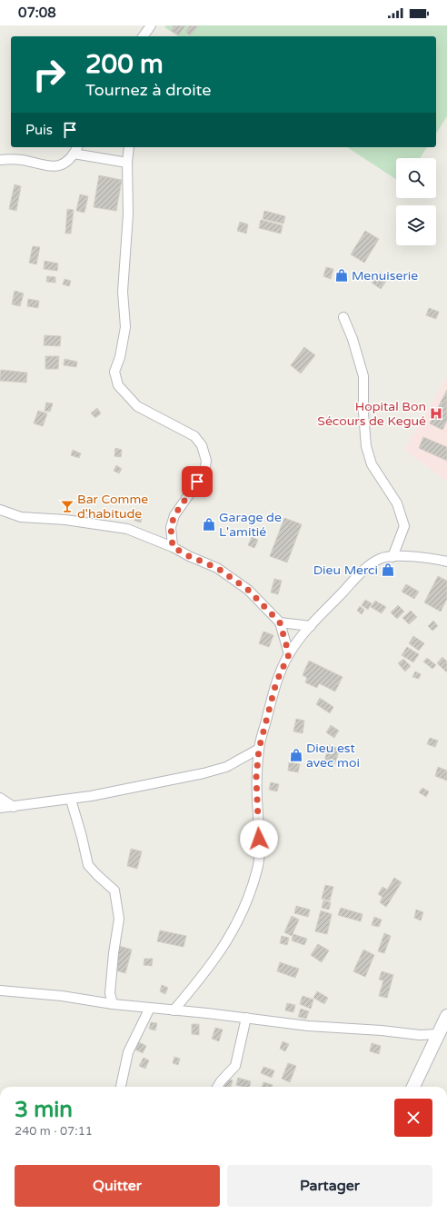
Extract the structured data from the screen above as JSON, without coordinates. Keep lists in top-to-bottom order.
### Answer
{
  "places": {
    "shop": [
      "Menuiserie",
      "Garage de L'amitié",
      "Dieu Merci",
      "Dieu est avec moi"
    ],
    "hospital": ["Hopital Bon Sécours de Kegué"],
    "bar": ["Bar Comme d'habitude"]
  },
  "page": {
    "status": "07:08",
    "turn": ["200 m", "Tournez à droite"],
    "then": "Puis",
    "heading": ["3 min", "240 m · 07:11"],
    "buttons": ["Quitter", "Partager"]
  }
}
